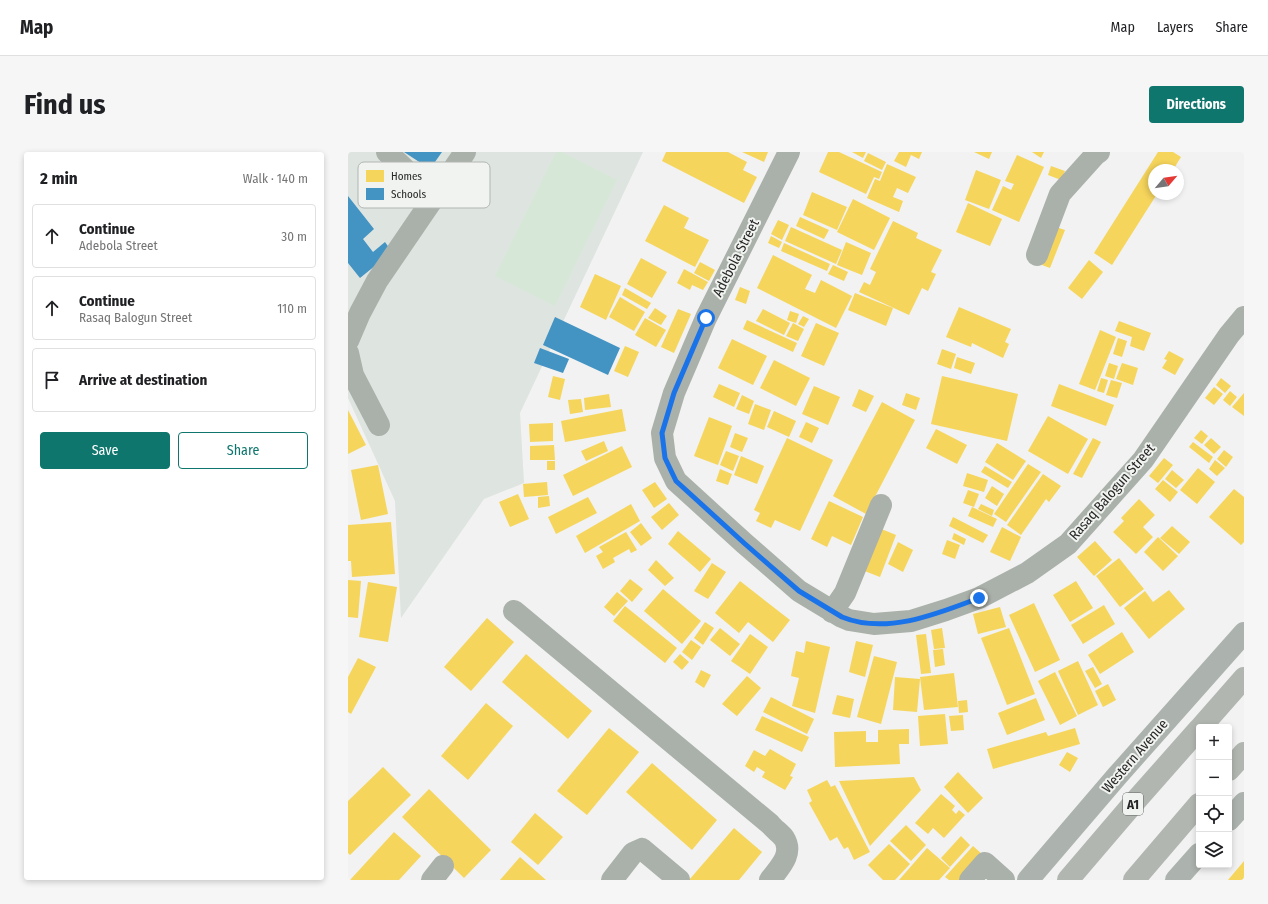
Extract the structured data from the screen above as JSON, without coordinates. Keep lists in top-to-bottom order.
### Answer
{
  "streets": {
    "highway": ["A1"],
    "main road": ["Western Avenue"],
    "street": ["Adebola Street", "Rasaq Balogun Street"]
  },
  "crossings": [
    ["Adebola Street", "Rasaq Balogun Street"]
  ],
  "legend": ["Homes", "Schools"],
  "north": "top right",
  "page": {
    "header": "Map",
    "nav": ["Map", "Layers", "Share"],
    "buttons": [
      "Directions",
      ["Save", "Share"]
    ],
    "title": "Find us",
    "heading": ["2 min", "Walk · 140 m"],
    "list": [
      ["Continue", "Adebola Street", "30 m"],
      ["Continue", "Rasaq Balogun Street", "110 m"],
      "Arrive at destination"
    ],
    "map_buttons": ["+", "−"]
  }
}
